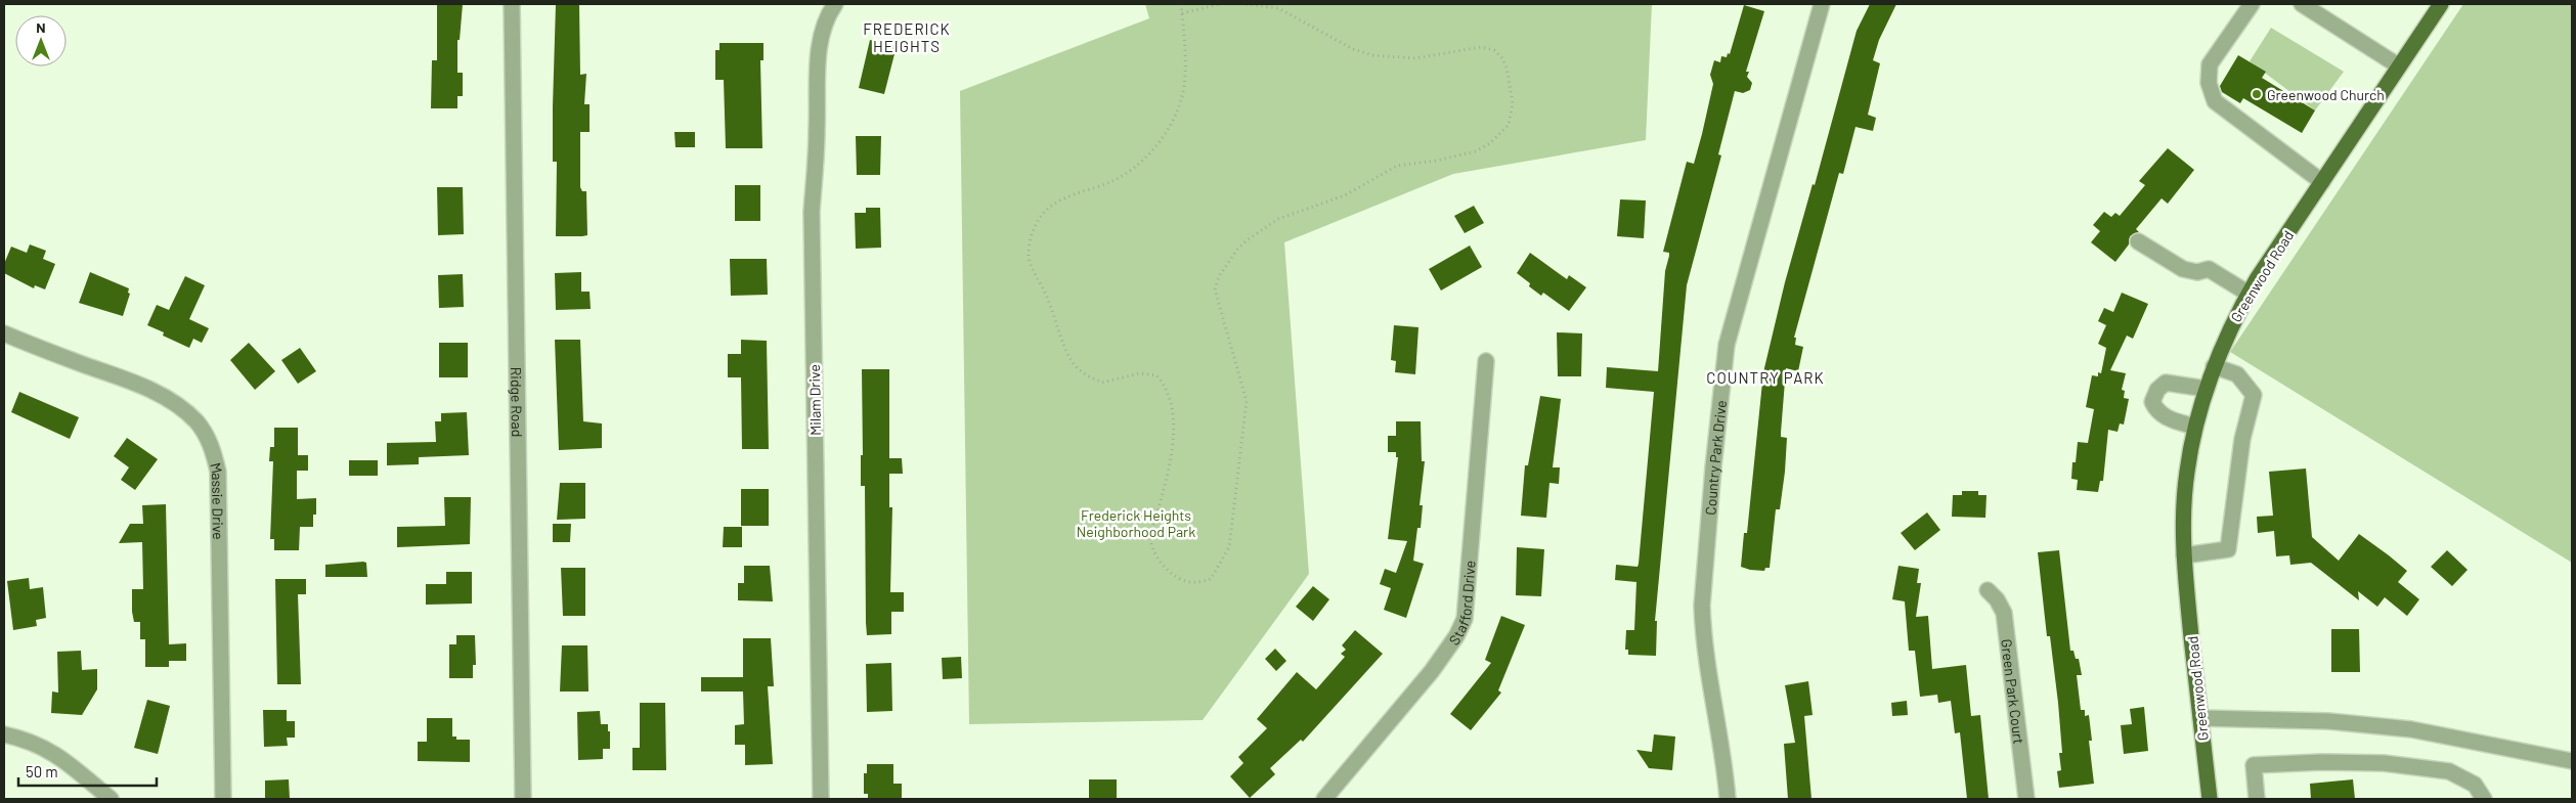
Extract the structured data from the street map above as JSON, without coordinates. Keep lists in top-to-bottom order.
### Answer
{
  "streets": {
    "main road": ["Greenwood Road"],
    "street": [
      "Milam Drive",
      "Ridge Road",
      "Country Park Drive",
      "Massie Drive",
      "Stafford Drive",
      "Green Park Court"
    ]
  },
  "districts": ["FREDERICK HEIGHTS", "COUNTRY PARK"],
  "parks": ["Frederick Heights Neighborhood Park"],
  "places": ["Greenwood Church"],
  "scale_bar": "50 m",
  "north": "top"
}
